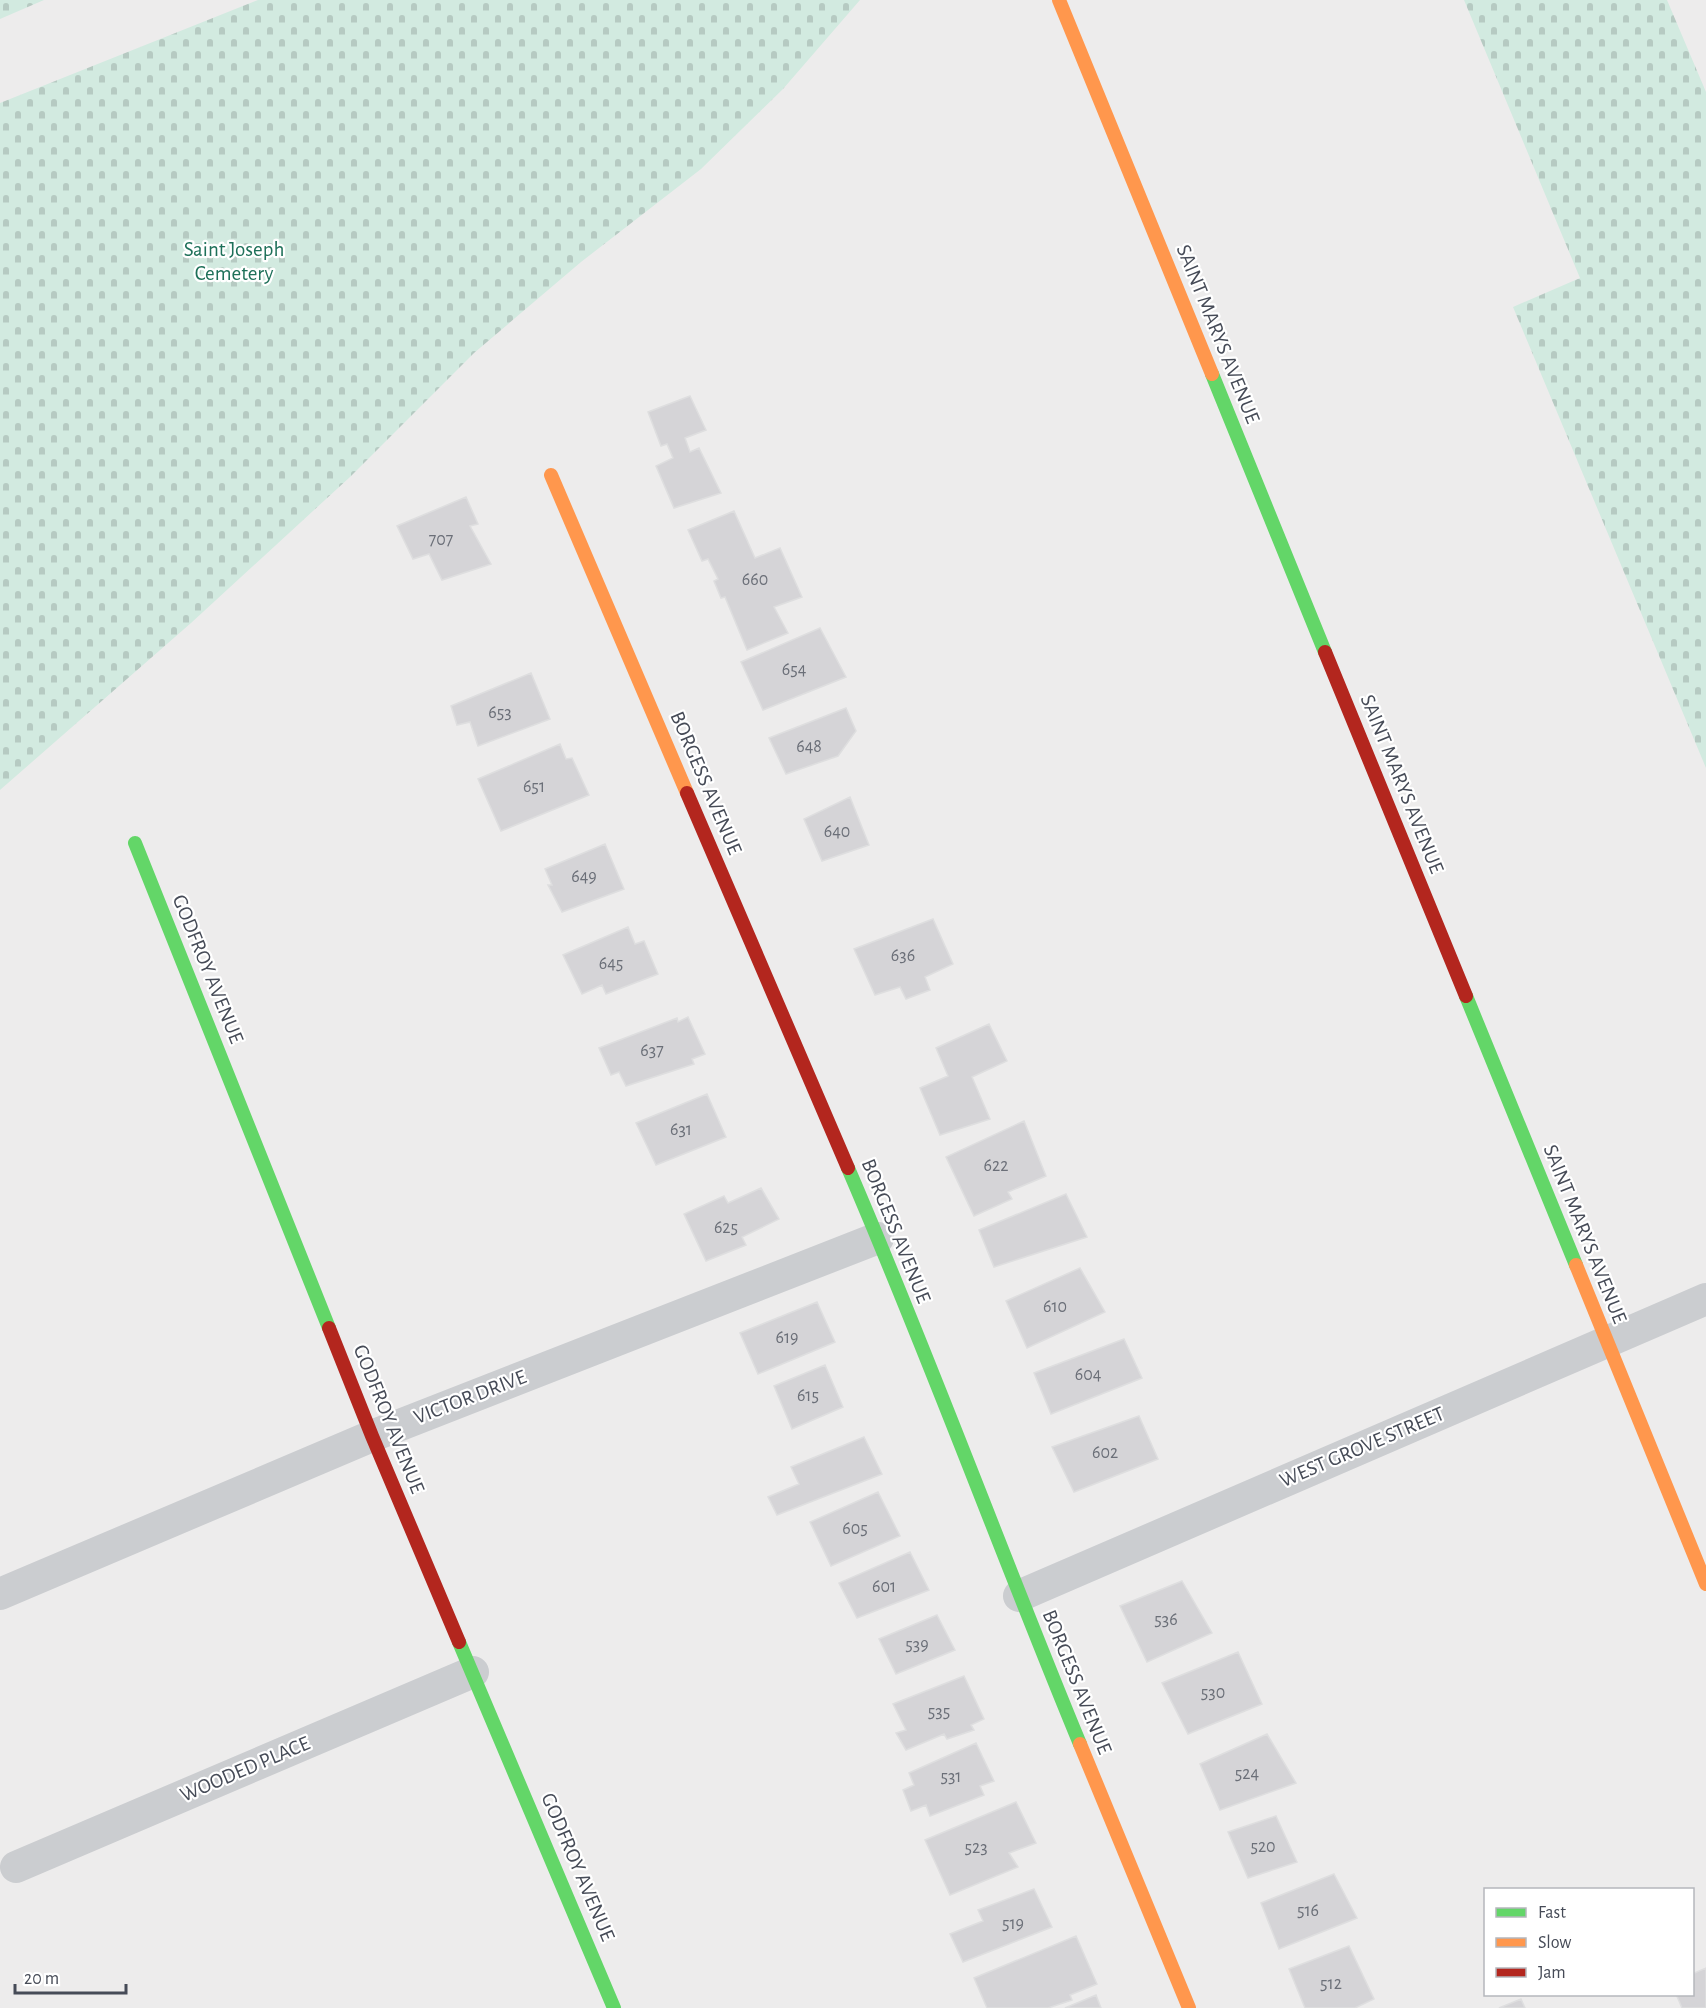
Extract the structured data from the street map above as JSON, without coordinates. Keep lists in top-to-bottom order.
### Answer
{
  "streets": {
    "street": [
      "SAINT MARYS AVENUE",
      "BORGESS AVENUE",
      "GODFROY AVENUE",
      "VICTOR DRIVE",
      "WEST GROVE STREET",
      "WOODED PLACE"
    ]
  },
  "crossings": [
    ["SAINT MARYS AVENUE", "WEST GROVE STREET"],
    ["BORGESS AVENUE", "VICTOR DRIVE"],
    ["BORGESS AVENUE", "WEST GROVE STREET"],
    ["GODFROY AVENUE", "VICTOR DRIVE"],
    ["GODFROY AVENUE", "WOODED PLACE"]
  ],
  "parks": ["Saint Joseph Cemetery"],
  "house_numbers": [
    "707",
    "660",
    "654",
    "653",
    "648",
    "651",
    "640",
    "649",
    "636",
    "645",
    "637",
    "631",
    "622",
    "625",
    "610",
    "619",
    "604",
    "615",
    "602",
    "605",
    "601",
    "536",
    "539",
    "530",
    "535",
    "524",
    "531",
    "520",
    "523",
    "516",
    "519",
    "512"
  ],
  "legend": ["Fast", "Slow", "Jam"],
  "scale_bar": "20 m"
}
